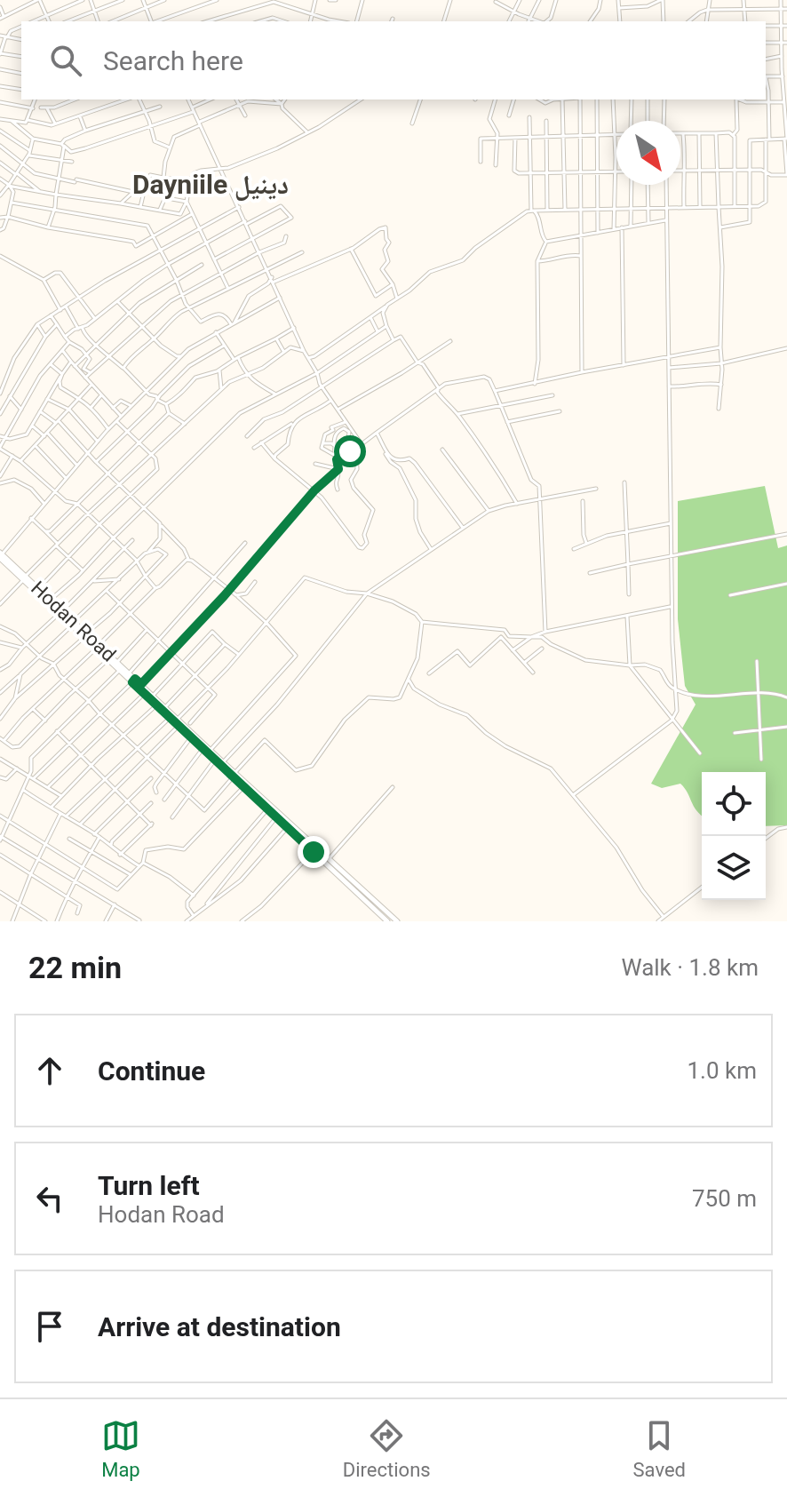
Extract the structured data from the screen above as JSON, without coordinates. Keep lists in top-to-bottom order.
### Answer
{
  "streets": {
    "main road": ["Hodan Road"]
  },
  "districts": ["Dayniile دينيل"],
  "north": "bottom right",
  "page": {
    "search": "Search here",
    "heading": ["22 min", "Walk · 1.8 km"],
    "list": [
      ["Continue", "1.0 km"],
      ["Turn left", "Hodan Road", "750 m"],
      "Arrive at destination"
    ],
    "nav": ["Map", "Directions", "Saved"]
  }
}
